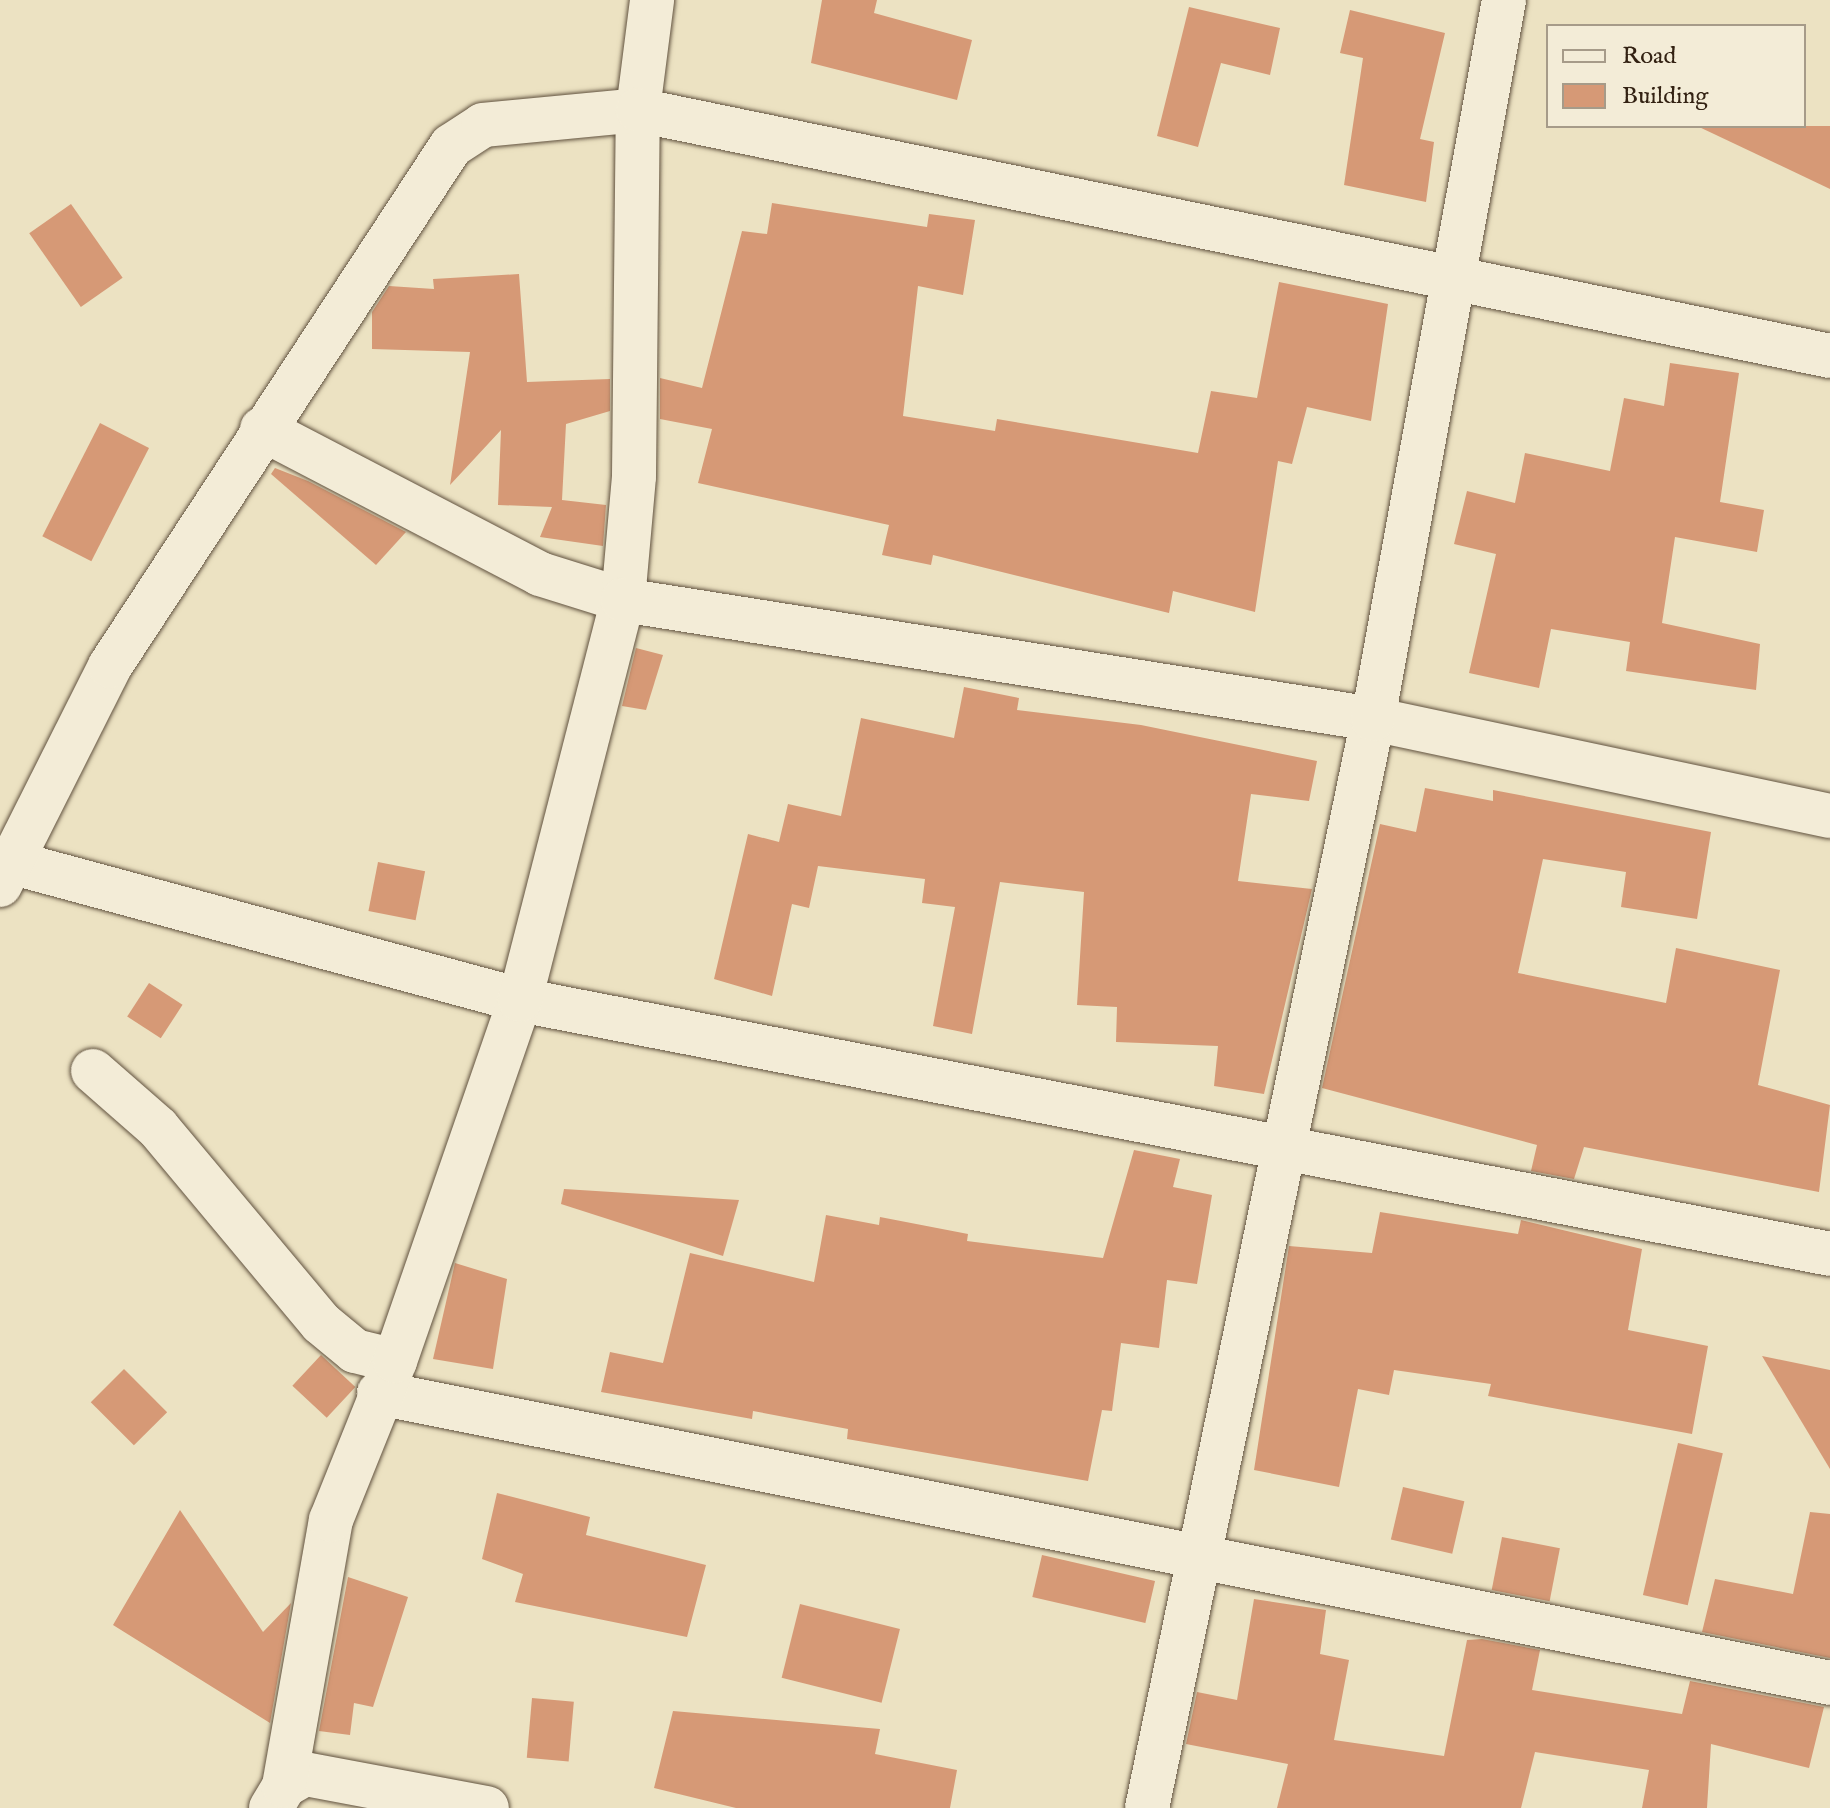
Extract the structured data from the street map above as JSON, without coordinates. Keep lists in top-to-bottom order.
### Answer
{
  "legend": ["Road", "Building"]
}
